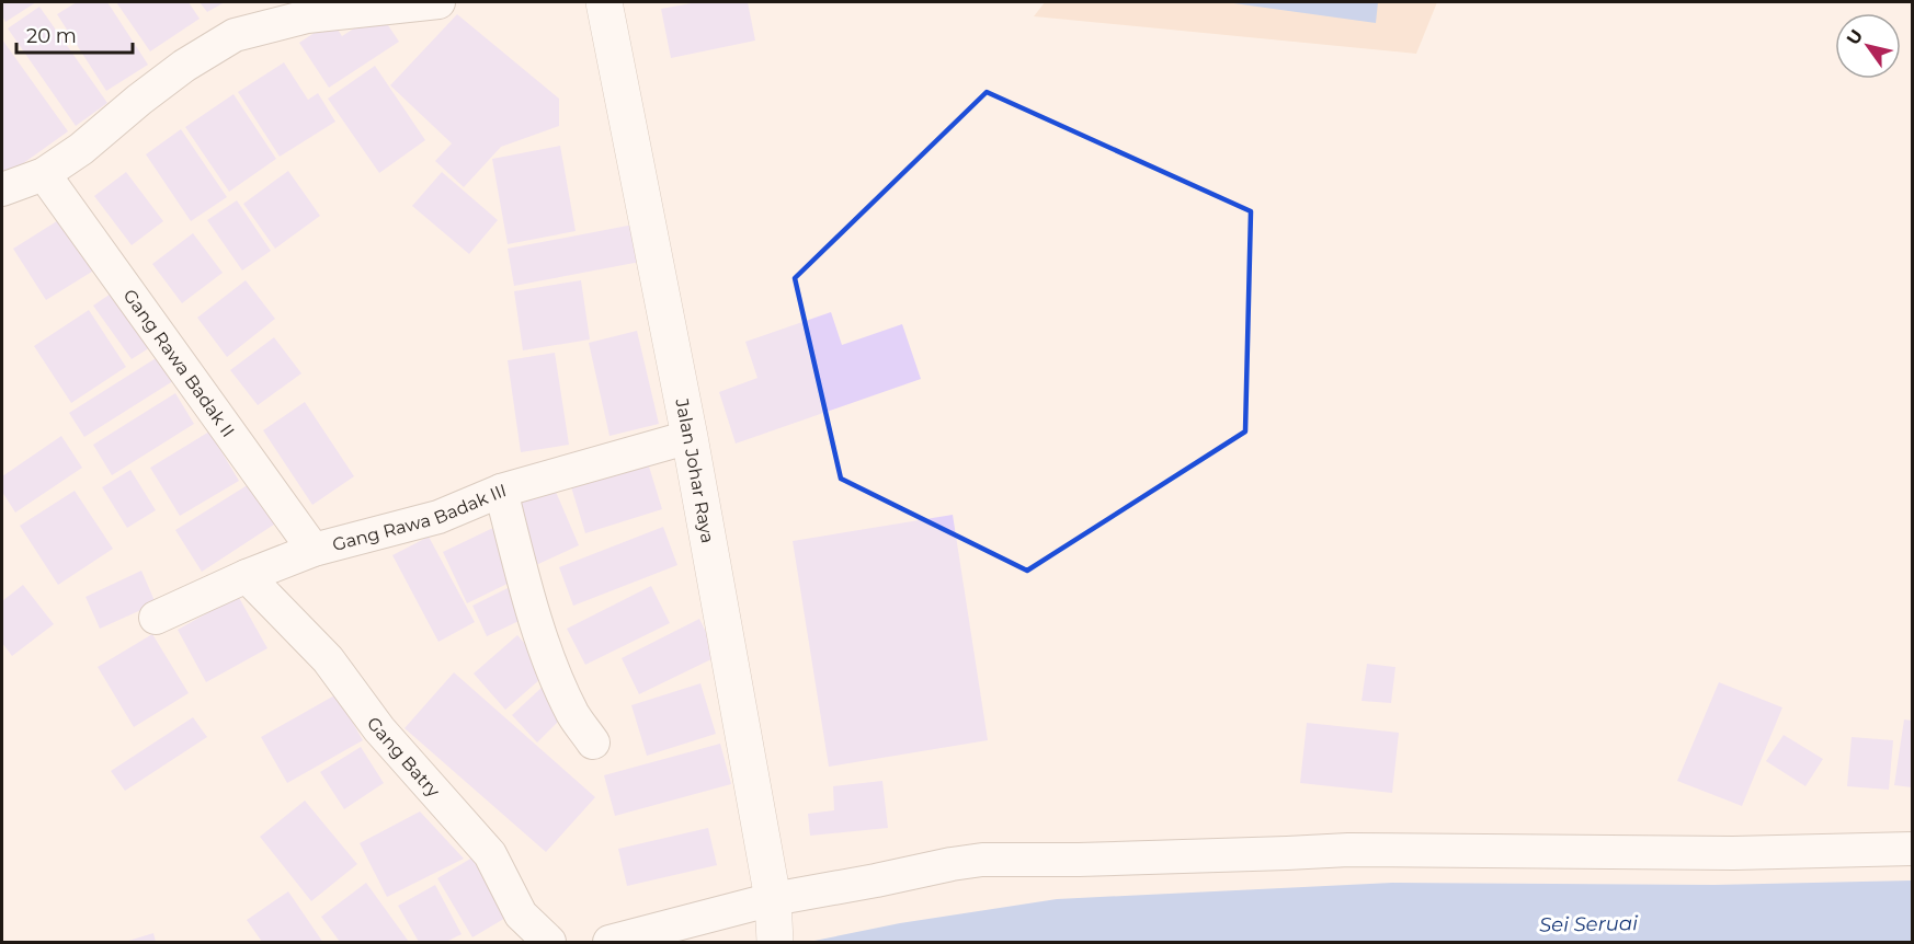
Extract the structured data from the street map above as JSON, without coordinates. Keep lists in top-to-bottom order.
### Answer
{
  "streets": {
    "street": [
      "Gang Rawa Badak II",
      "Jalan Johar Raya",
      "Gang Rawa Badak III",
      "Gang Batry"
    ]
  },
  "crossings": [
    ["Gang Rawa Badak II", "Gang Rawa Badak III"],
    ["Jalan Johar Raya", "Gang Rawa Badak III"],
    ["Gang Rawa Badak III", "Gang Batry"]
  ],
  "water": ["Sei Seruai"],
  "scale_bar": "20 m",
  "north": "top left"
}
